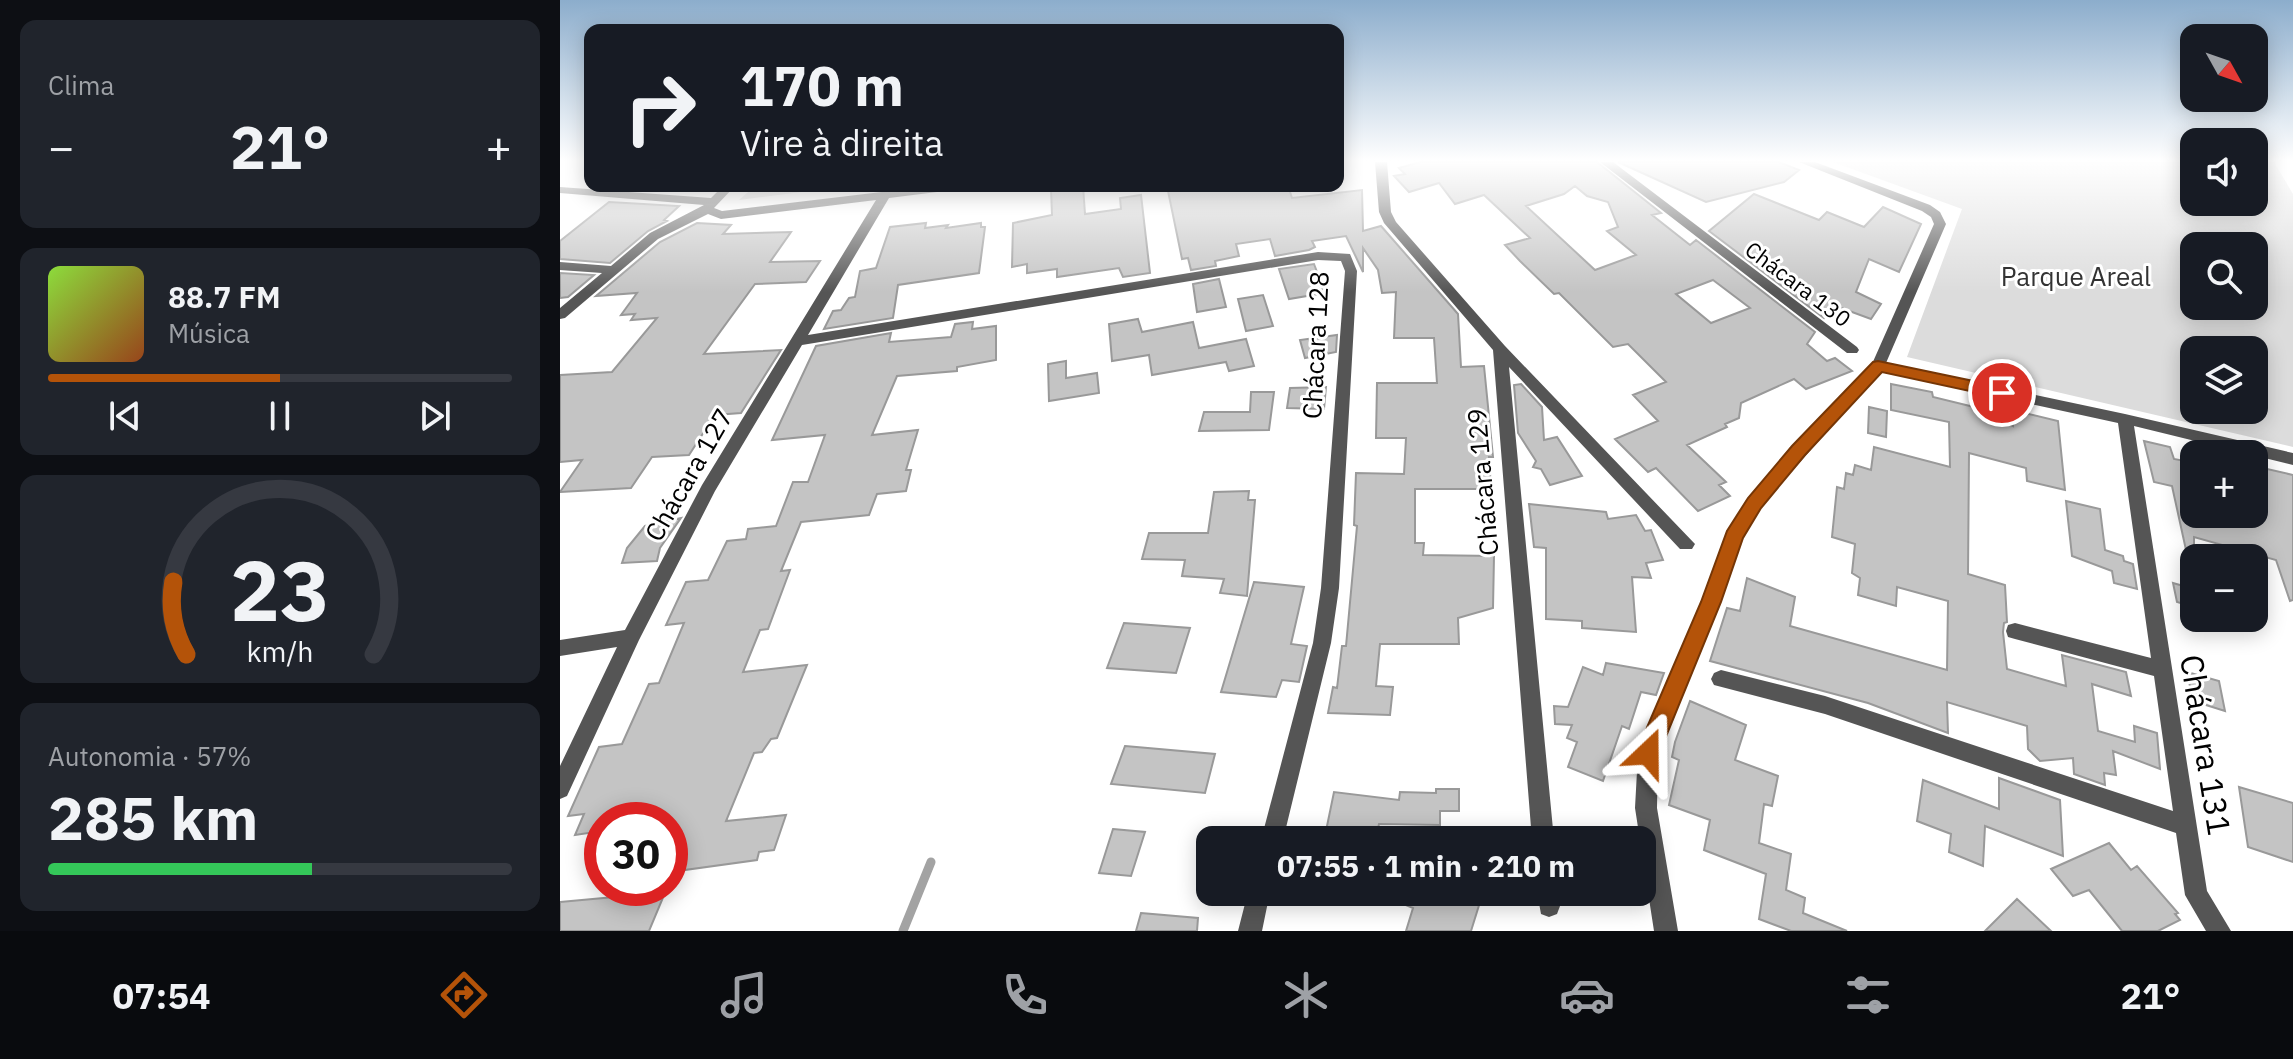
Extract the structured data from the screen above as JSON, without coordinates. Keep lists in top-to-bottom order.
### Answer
{
  "streets": {
    "street": [
      "Chácara 130",
      "Chácara 128",
      "Chácara 127",
      "Chácara 129",
      "Chácara 131"
    ]
  },
  "crossings": [
    ["Chácara 128", "Chácara 127"]
  ],
  "parks": ["Parque Areal"],
  "north": "bottom right",
  "page": {
    "tile": [
      "Clima",
      ["Autonomia · 57%", "285 km"]
    ],
    "map_buttons": ["+", "−"],
    "turn": ["170 m", "Vire à direita"],
    "heat": ["−", "21°", "+"],
    "song": ["88.7 FM", "Música"],
    "limit": "30",
    "trip": "07:55 · 1 min · 210 m",
    "tabs": ["07:54", "21°"],
    "gauge": ["23", "km/h"]
  }
}
